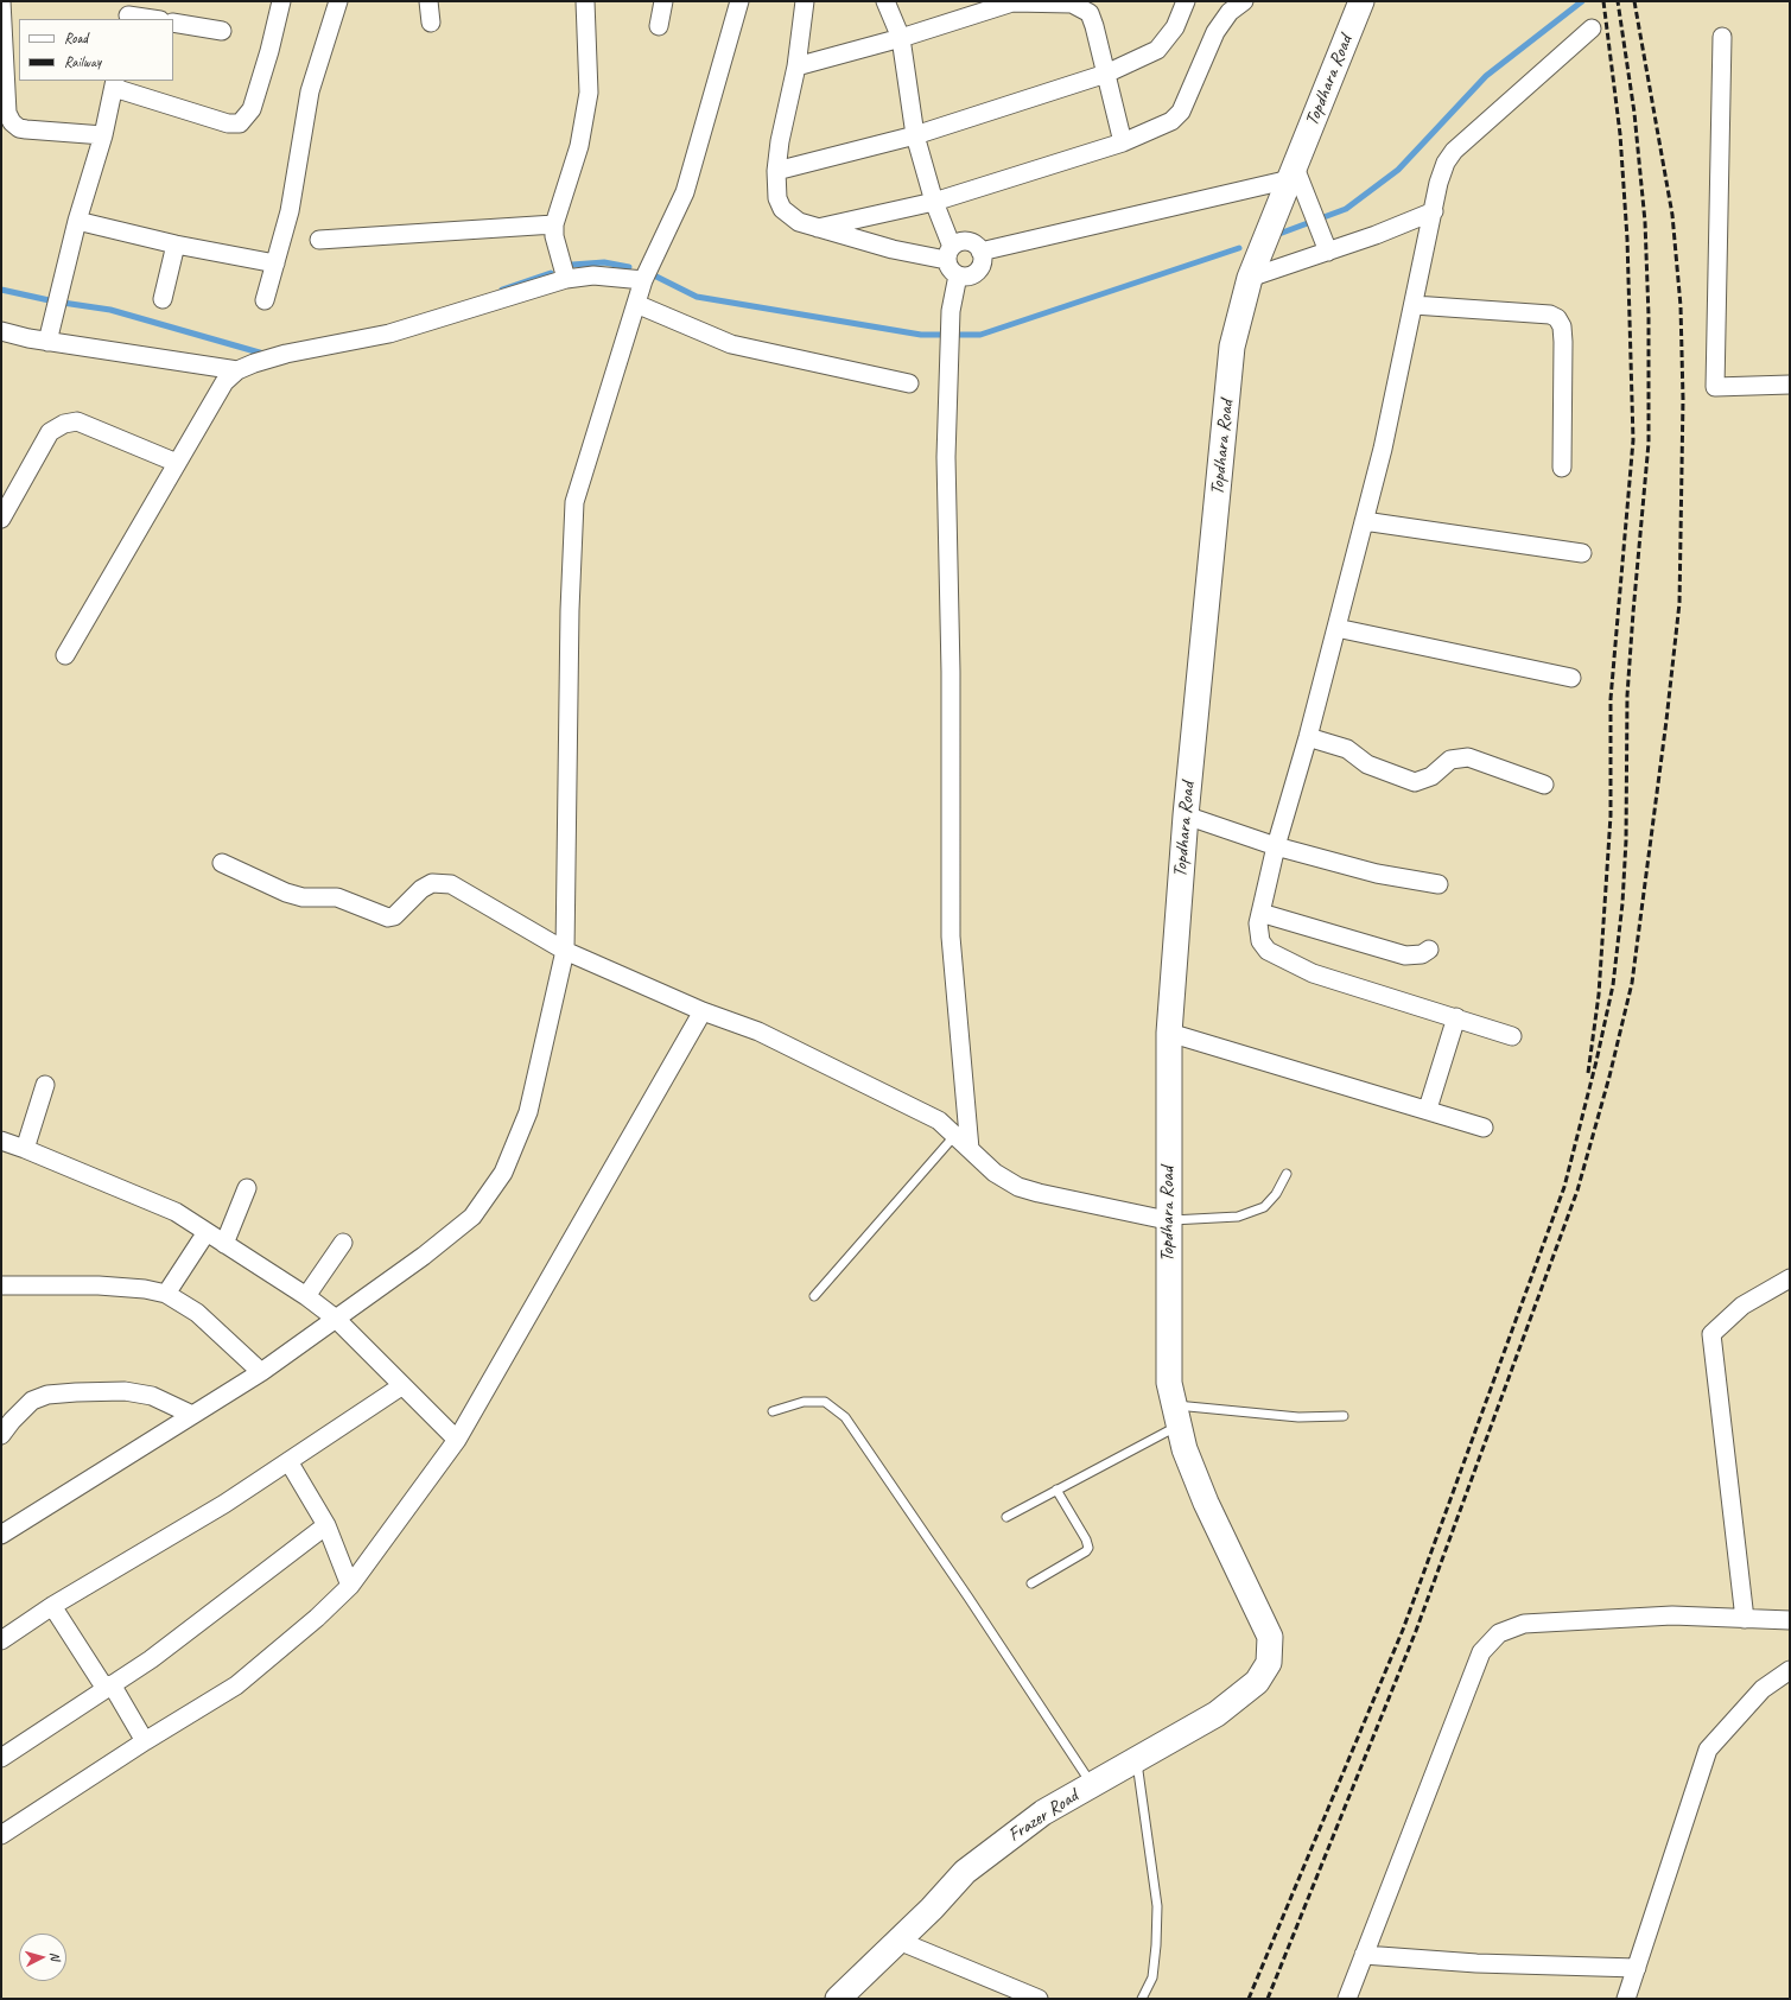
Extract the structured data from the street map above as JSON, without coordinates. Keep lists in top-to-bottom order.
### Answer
{
  "streets": {
    "street": ["Topdhara Road", "Frazer Road"]
  },
  "crossings": [
    ["Topdhara Road", "Frazer Road"]
  ],
  "legend": ["Road", "Railway"],
  "north": "right"
}
